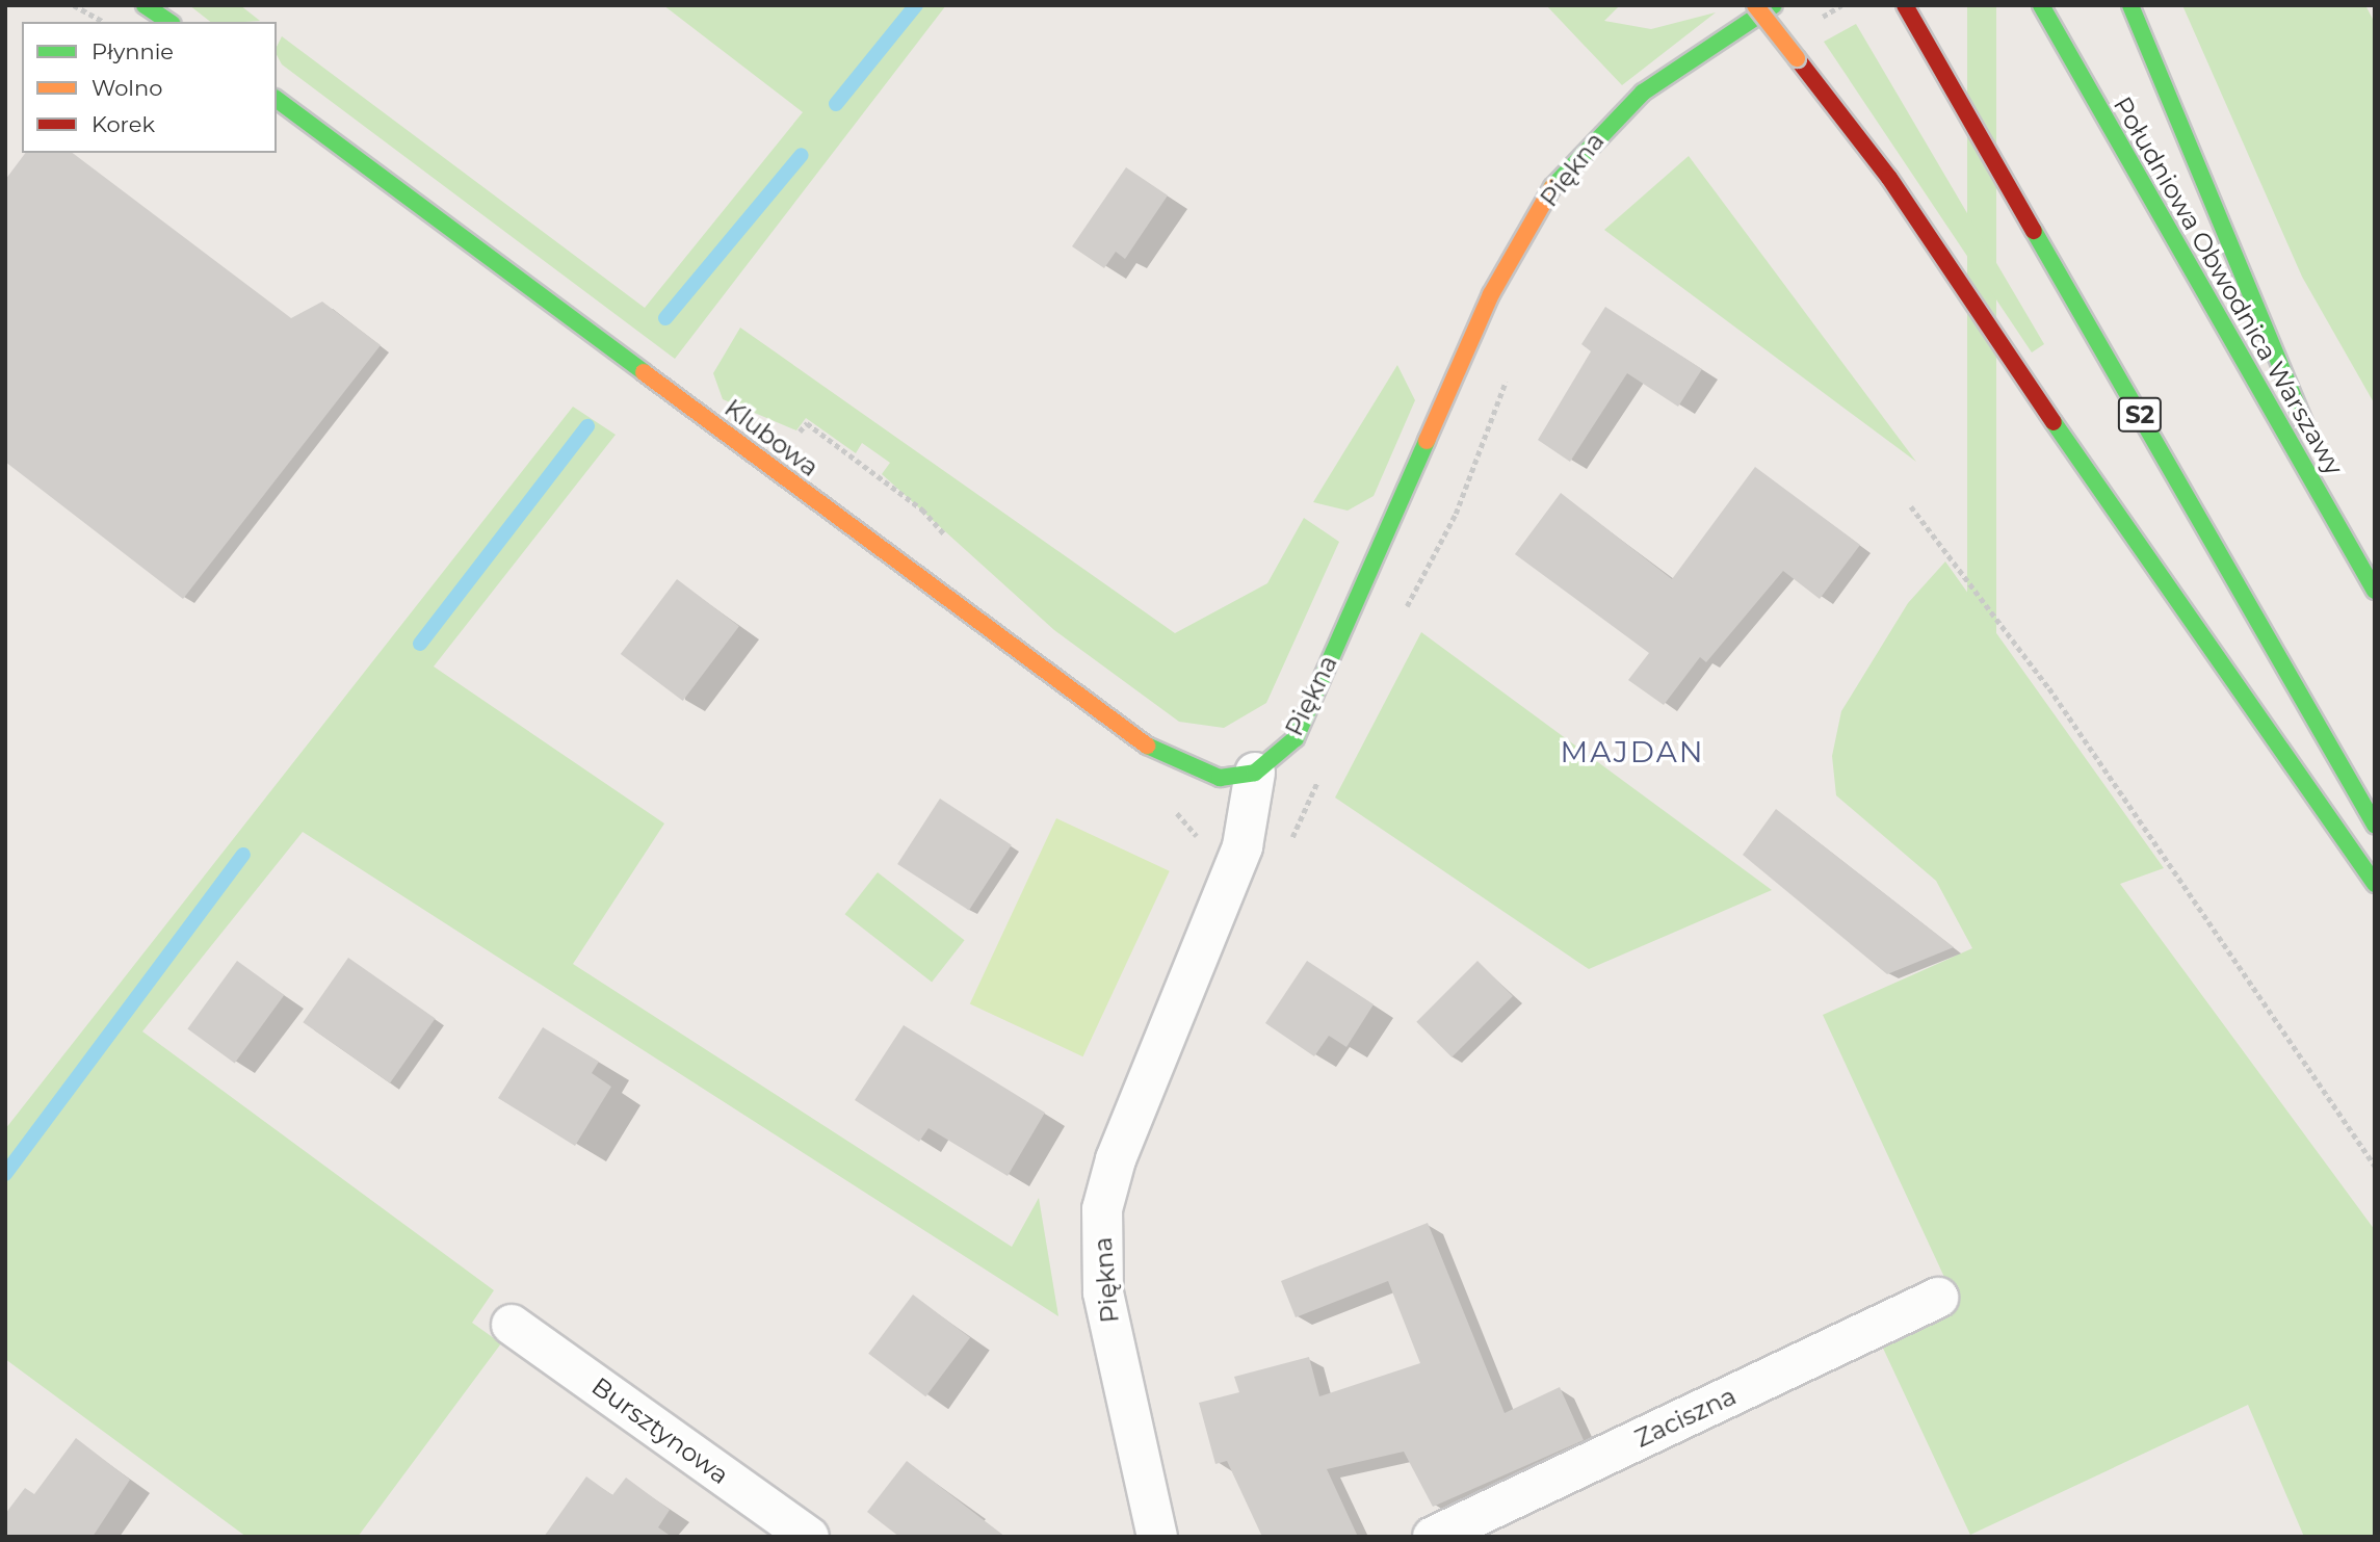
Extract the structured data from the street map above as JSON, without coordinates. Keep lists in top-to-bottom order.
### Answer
{
  "streets": {
    "main road": [
      "Piękna",
      "Południowa Obwodnica Warszawy",
      "S2",
      "Klubowa"
    ],
    "street": ["Zaciszna", "Bursztynowa"]
  },
  "crossings": [
    ["Piękna", "Klubowa"]
  ],
  "districts": ["MAJDAN"],
  "legend": ["Płynnie", "Wolno", "Korek"]
}
